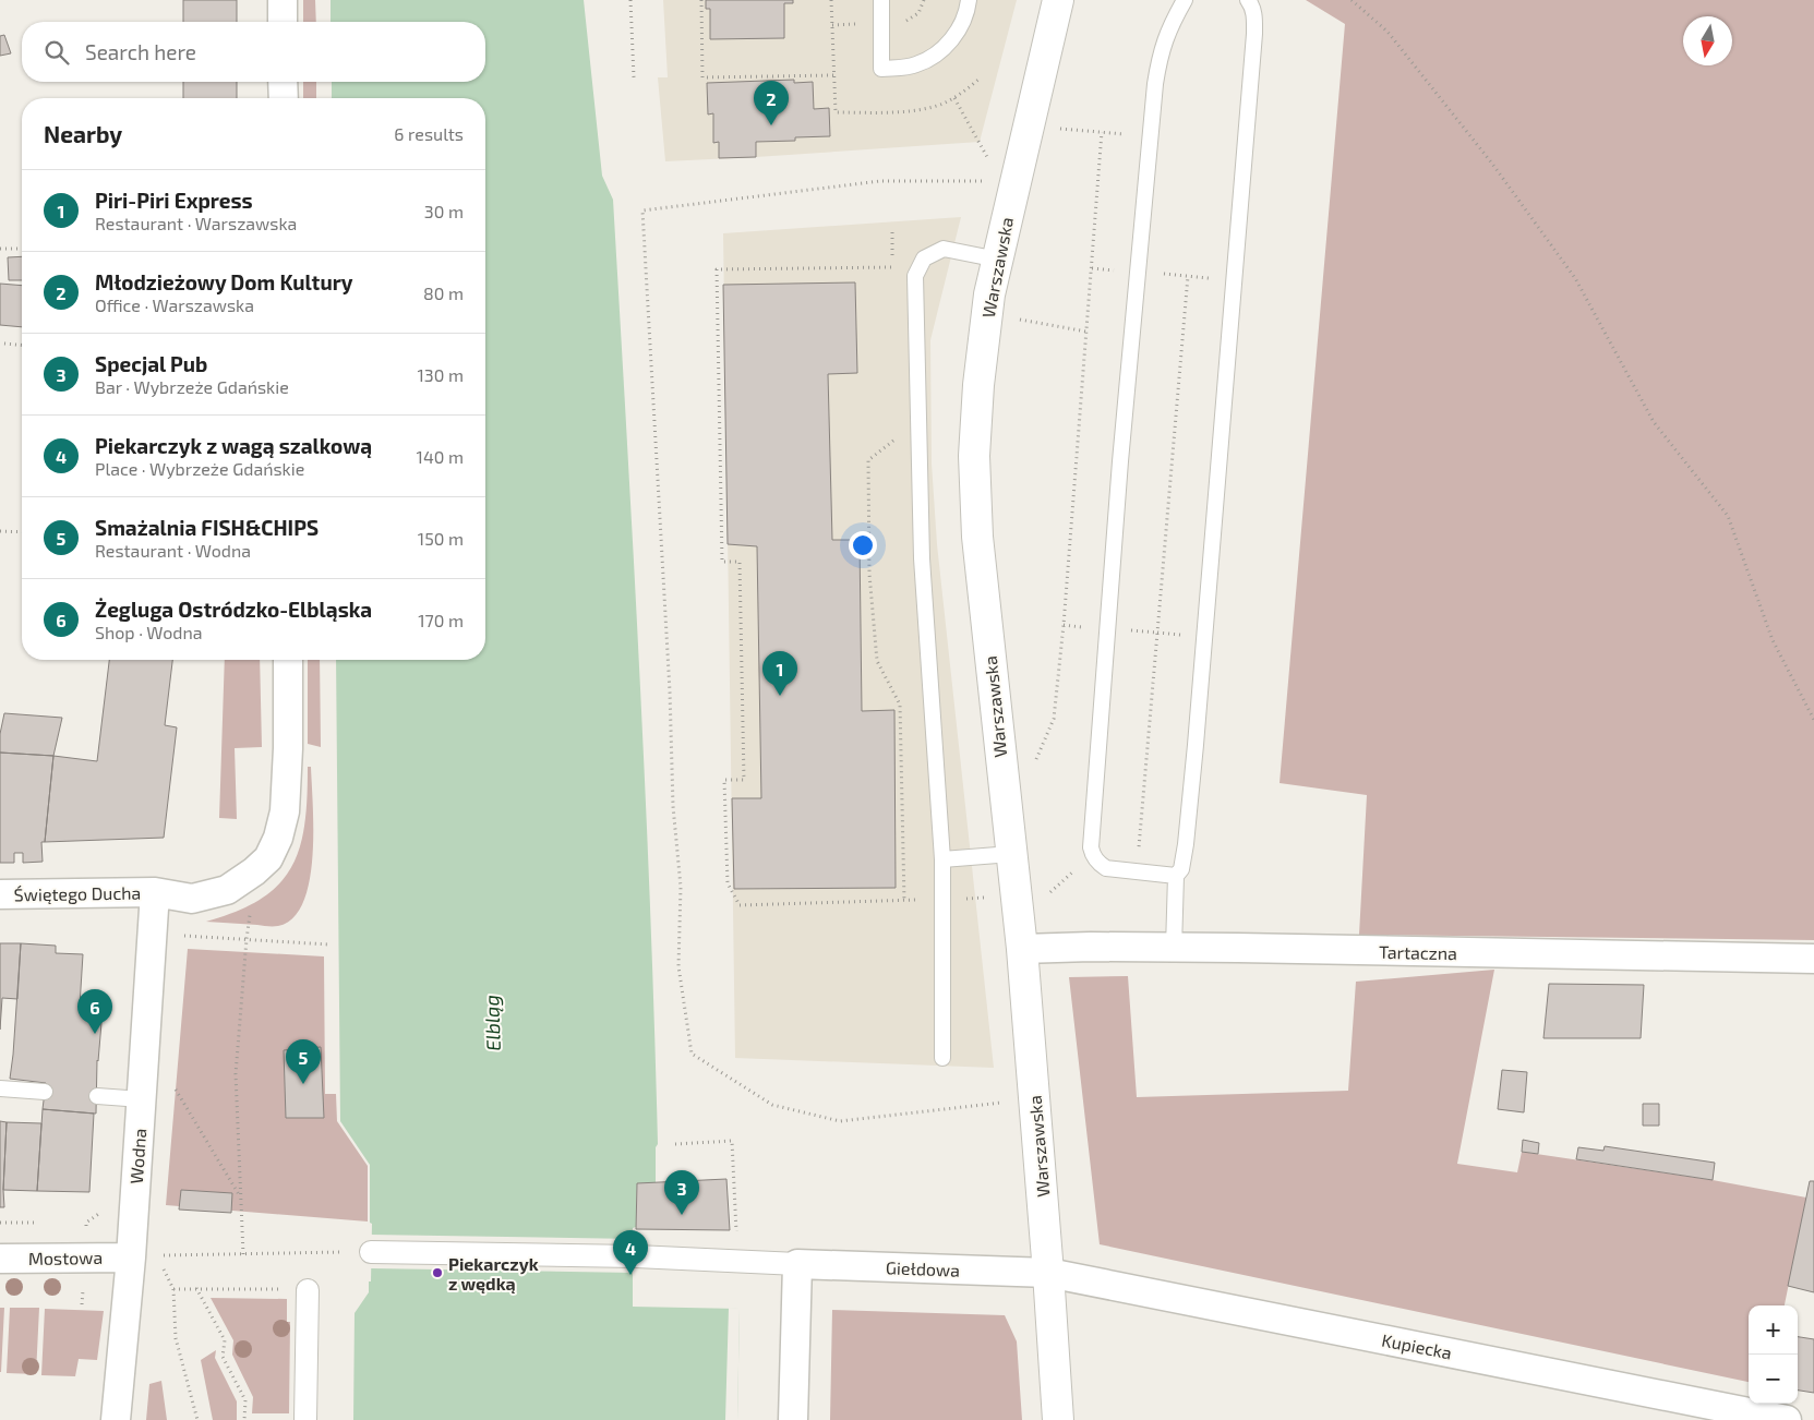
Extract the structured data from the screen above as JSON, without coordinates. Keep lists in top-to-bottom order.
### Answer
{
  "streets": {
    "street": [
      "Warszawska",
      "Świętego Ducha",
      "Tartaczna",
      "Wodna",
      "Mostowa",
      "Giełdowa",
      "Kupiecka"
    ]
  },
  "crossings": [
    ["Warszawska", "Tartaczna"],
    ["Warszawska", "Giełdowa"],
    ["Warszawska", "Kupiecka"],
    ["Świętego Ducha", "Wodna"],
    ["Wodna", "Mostowa"],
    ["Giełdowa", "Kupiecka"]
  ],
  "water": ["Elbląg"],
  "places": ["Piekarczyk z wędką"],
  "north": "bottom",
  "page": {
    "search": "Search here",
    "pins": [
      "2",
      "1",
      "6",
      "5",
      "3",
      "4"
    ],
    "heading": ["Nearby", "6 results"],
    "list": [
      {
        "mark": "1",
        "name": "Piri-Piri Express",
        "note": "Restaurant · Warszawska",
        "value": "30 m"
      },
      {
        "mark": "2",
        "name": "Młodzieżowy Dom Kultury",
        "note": "Office · Warszawska",
        "value": "80 m"
      },
      {
        "mark": "3",
        "name": "Specjal Pub",
        "note": "Bar · Wybrzeże Gdańskie",
        "value": "130 m"
      },
      {
        "mark": "4",
        "name": "Piekarczyk z wagą szalkową",
        "note": "Place · Wybrzeże Gdańskie",
        "value": "140 m"
      },
      {
        "mark": "5",
        "name": "Smażalnia FISH&CHIPS",
        "note": "Restaurant · Wodna",
        "value": "150 m"
      },
      {
        "mark": "6",
        "name": "Żegluga Ostródzko-Elbląska",
        "note": "Shop · Wodna",
        "value": "170 m"
      }
    ],
    "map_buttons": ["+", "−"]
  }
}
